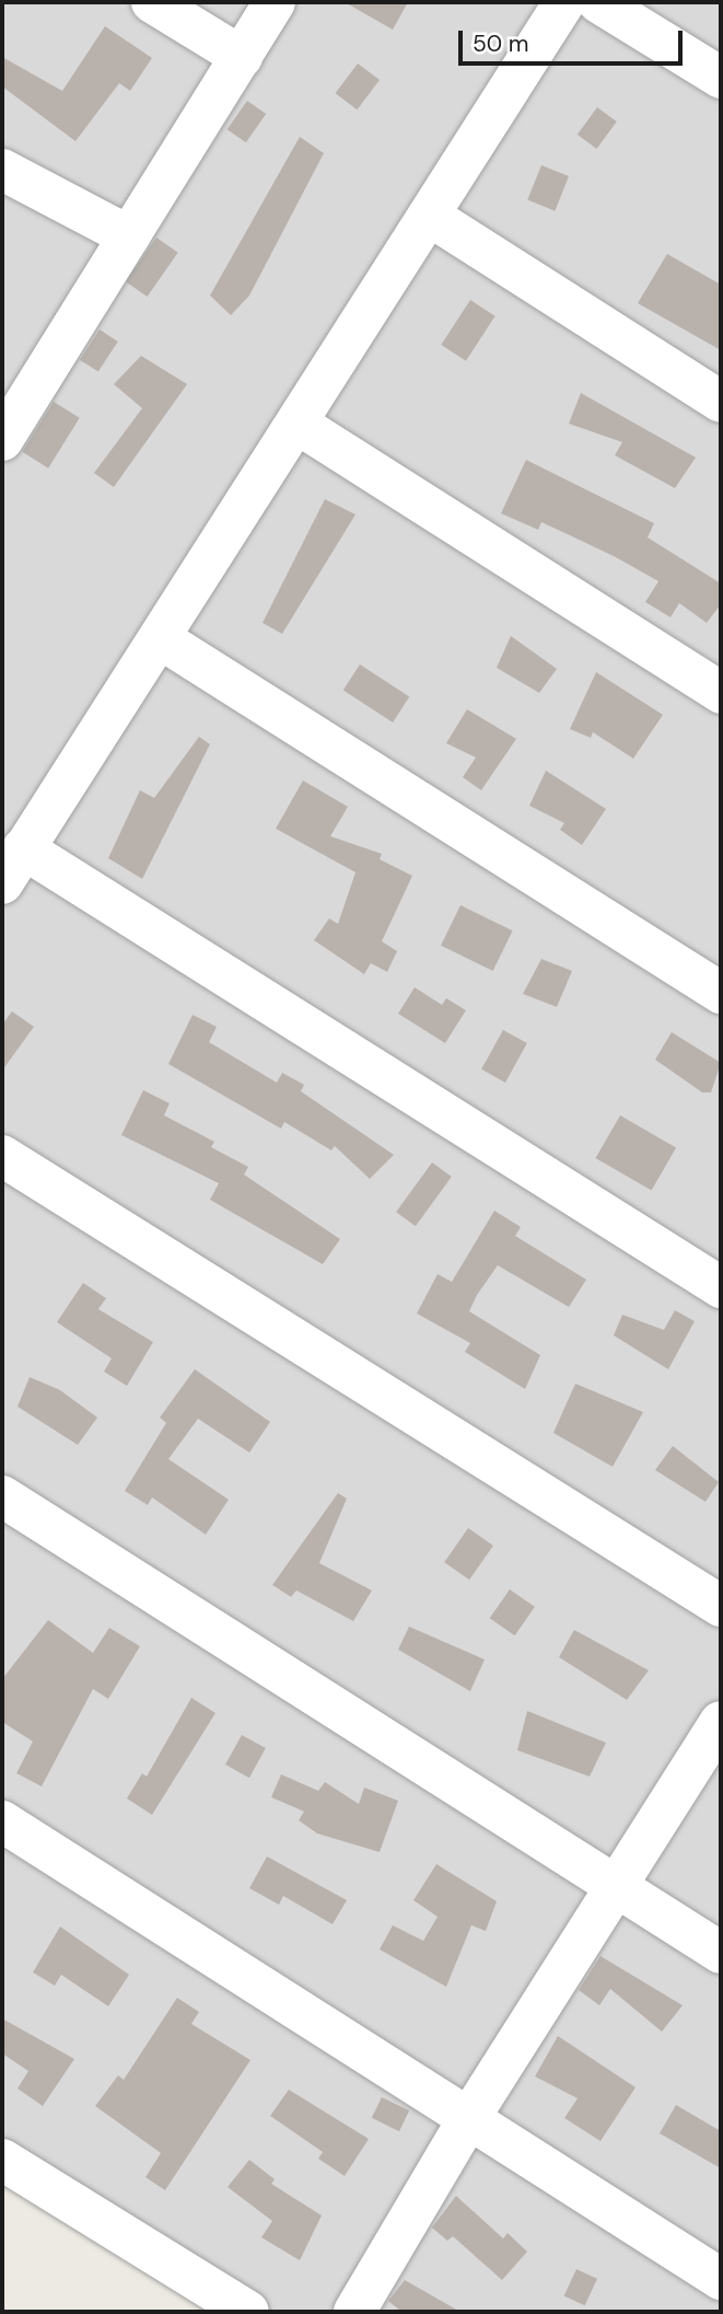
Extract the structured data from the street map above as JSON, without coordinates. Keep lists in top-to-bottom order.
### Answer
{
  "scale_bar": "50 m"
}
